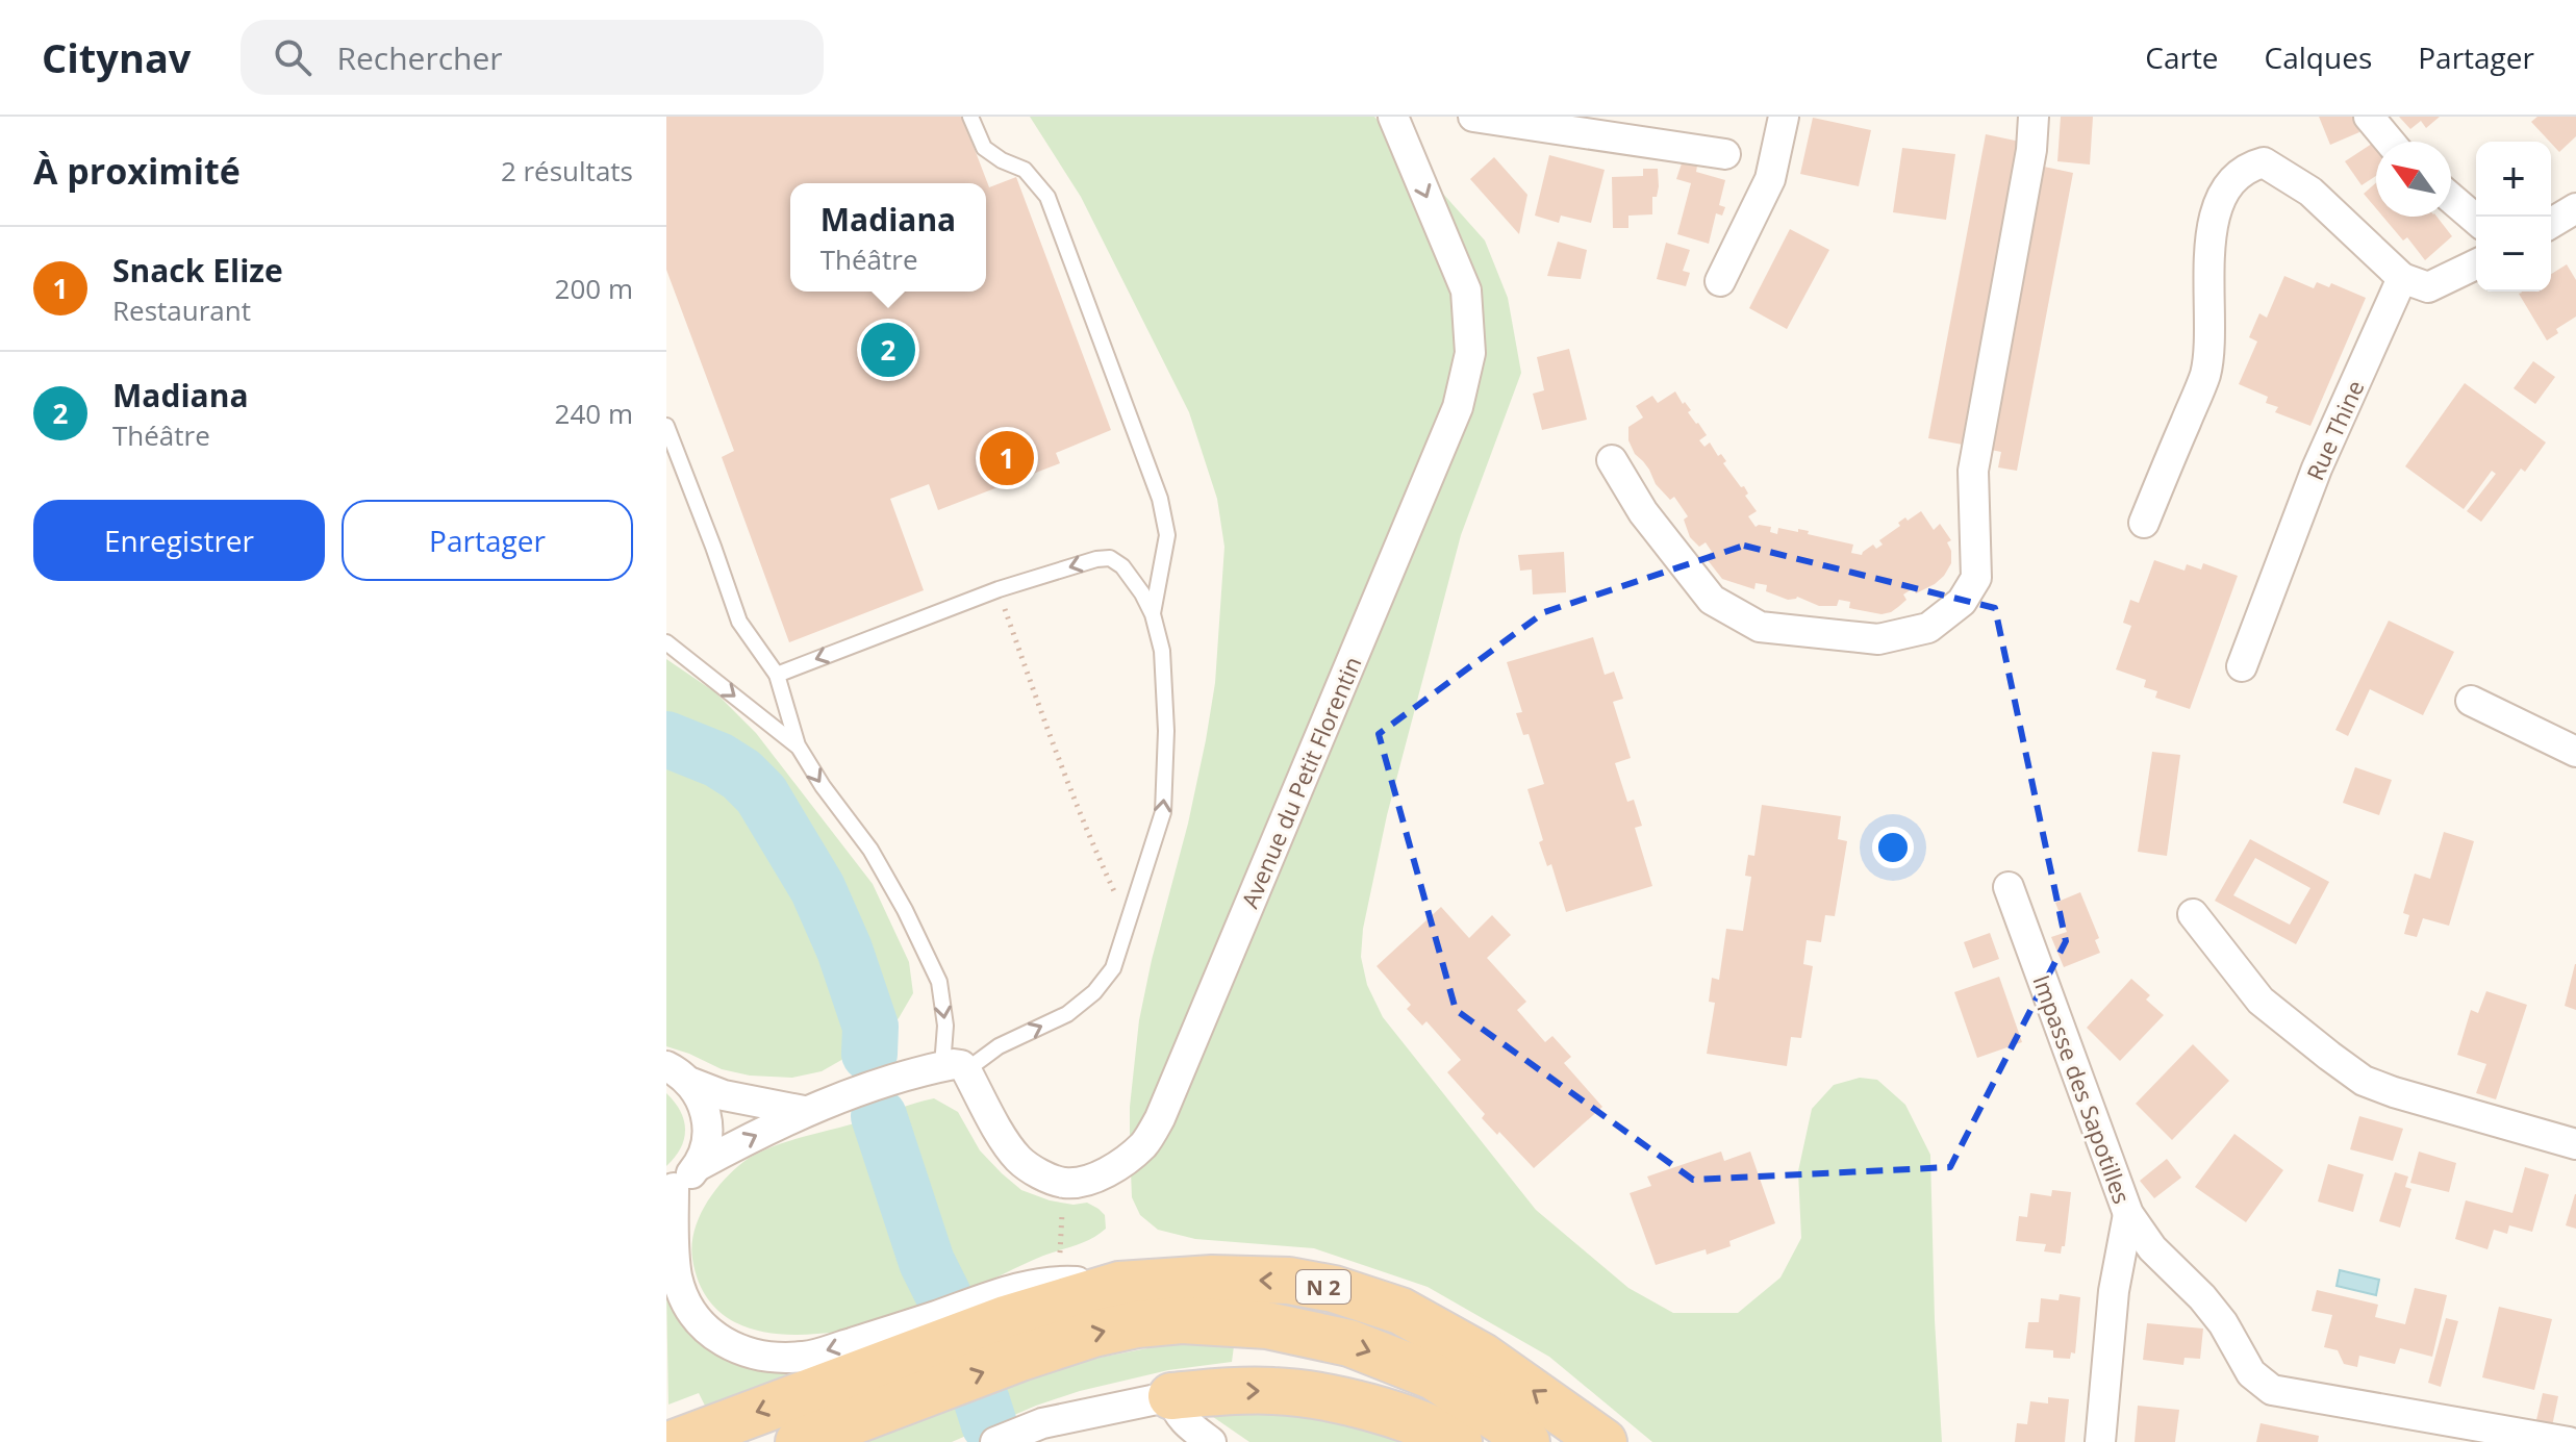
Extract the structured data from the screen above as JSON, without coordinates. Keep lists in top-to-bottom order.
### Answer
{
  "streets": {
    "main road": ["N 2"],
    "street": ["Rue Thine", "Avenue du Petit Florentin", "Impasse des Sapotilles"]
  },
  "one_way": ["Avenue du Petit Florentin"],
  "north": "top left",
  "page": {
    "header": "Citynav",
    "search": "Rechercher",
    "nav": ["Carte", "Calques", "Partager"],
    "heading": ["À proximité", "2 résultats"],
    "map_buttons": ["+", "−"],
    "popup": ["Madiana", "Théâtre"],
    "list": [
      {
        "mark": "1",
        "name": "Snack Elize",
        "note": "Restaurant",
        "value": "200 m"
      },
      {
        "mark": "2",
        "name": "Madiana",
        "note": "Théâtre",
        "value": "240 m"
      }
    ],
    "pins": ["2", "1"],
    "buttons": ["Enregistrer", "Partager"]
  }
}
